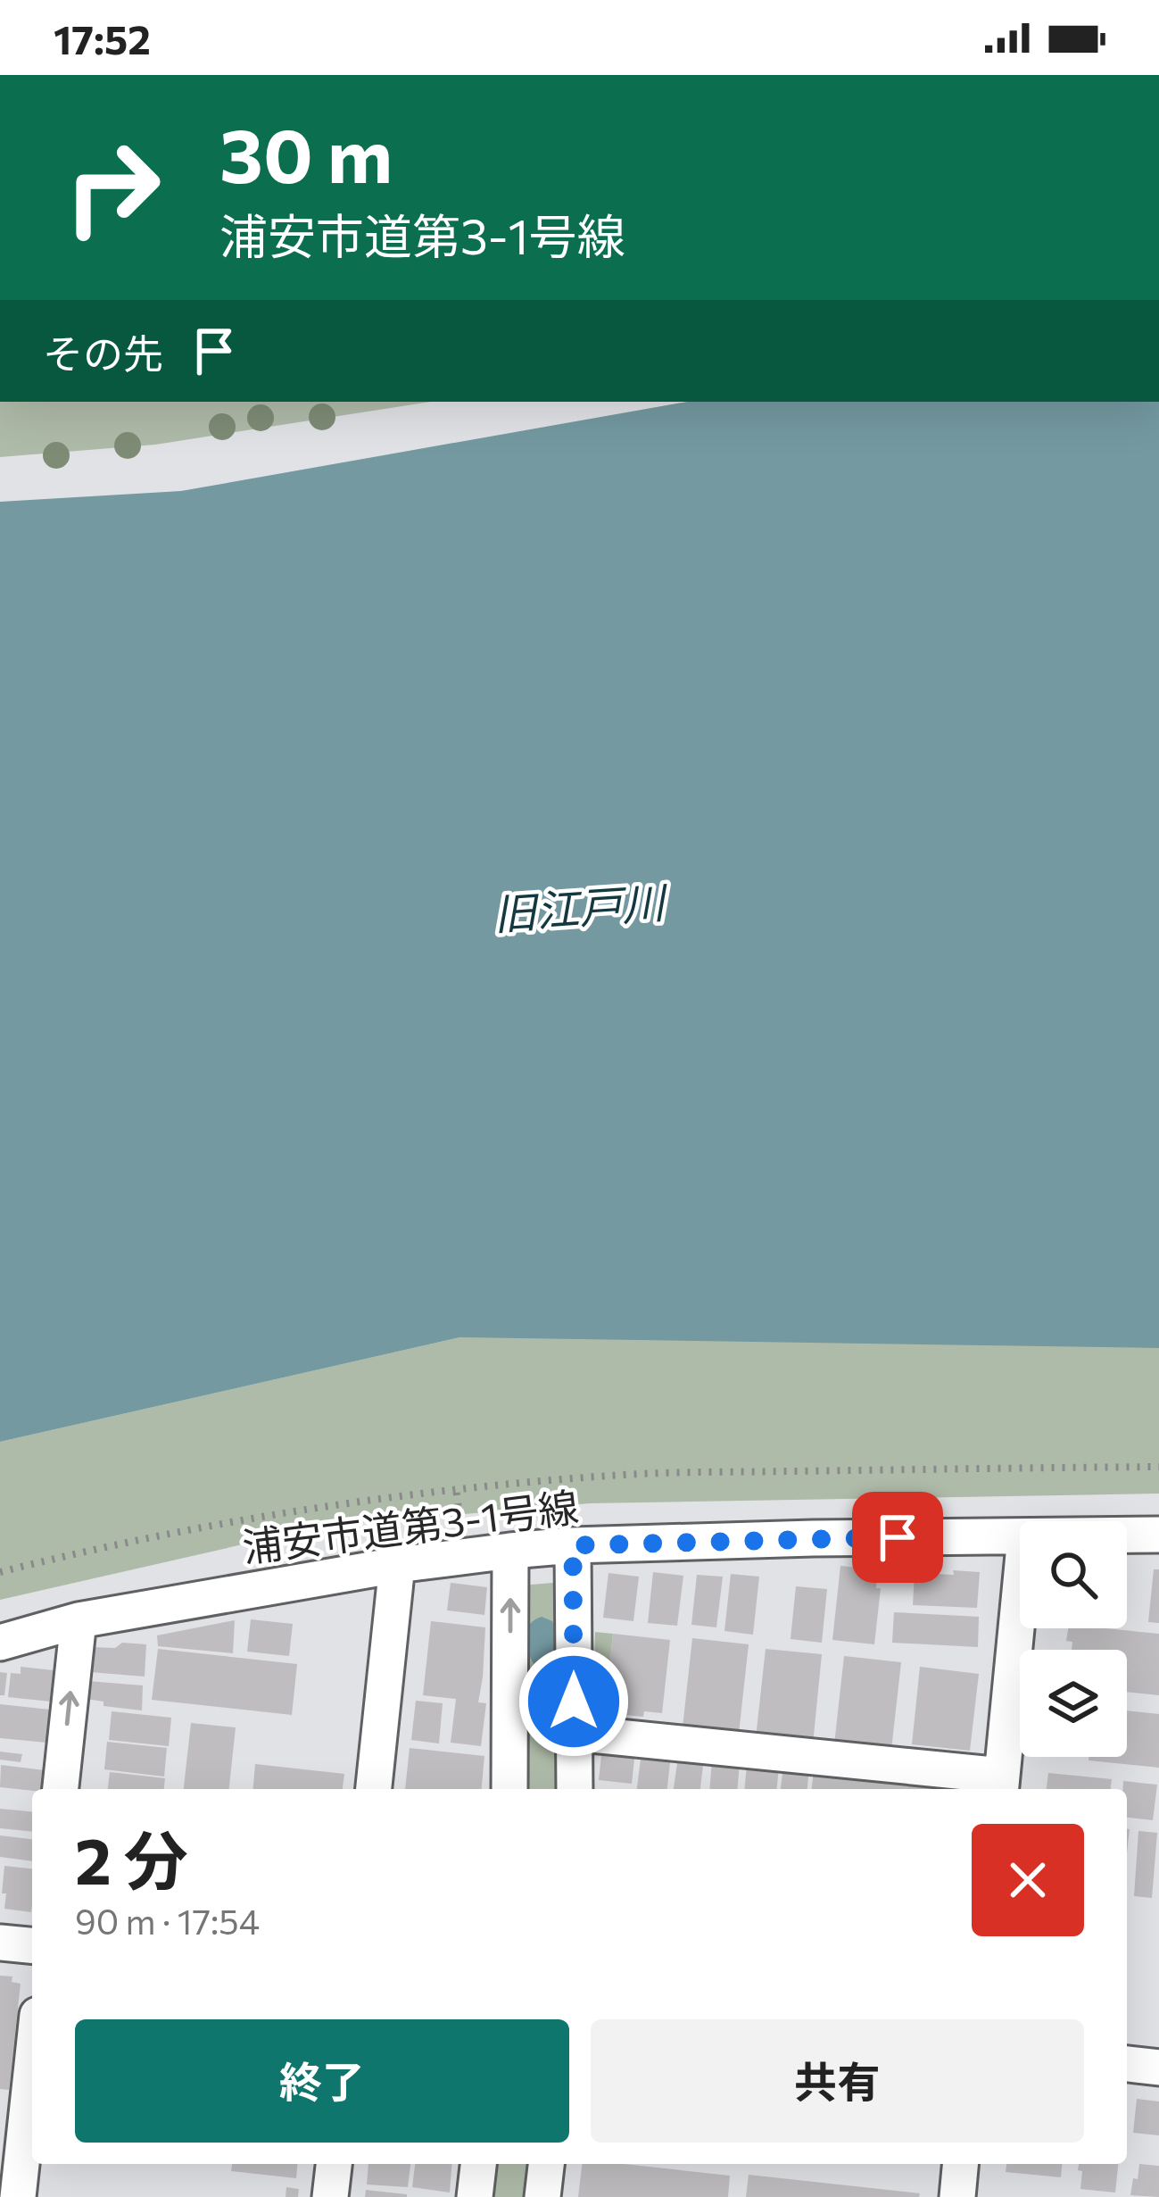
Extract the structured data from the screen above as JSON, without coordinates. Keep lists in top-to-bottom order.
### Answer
{
  "streets": {
    "street": ["浦安市道第3-1号線"]
  },
  "water": ["旧江戸川"],
  "page": {
    "status": "17:52",
    "turn": ["30 m", "浦安市道第3-1号線"],
    "then": "その先",
    "heading": ["2 分", "90 m · 17:54"],
    "buttons": ["終了", "共有"]
  }
}
